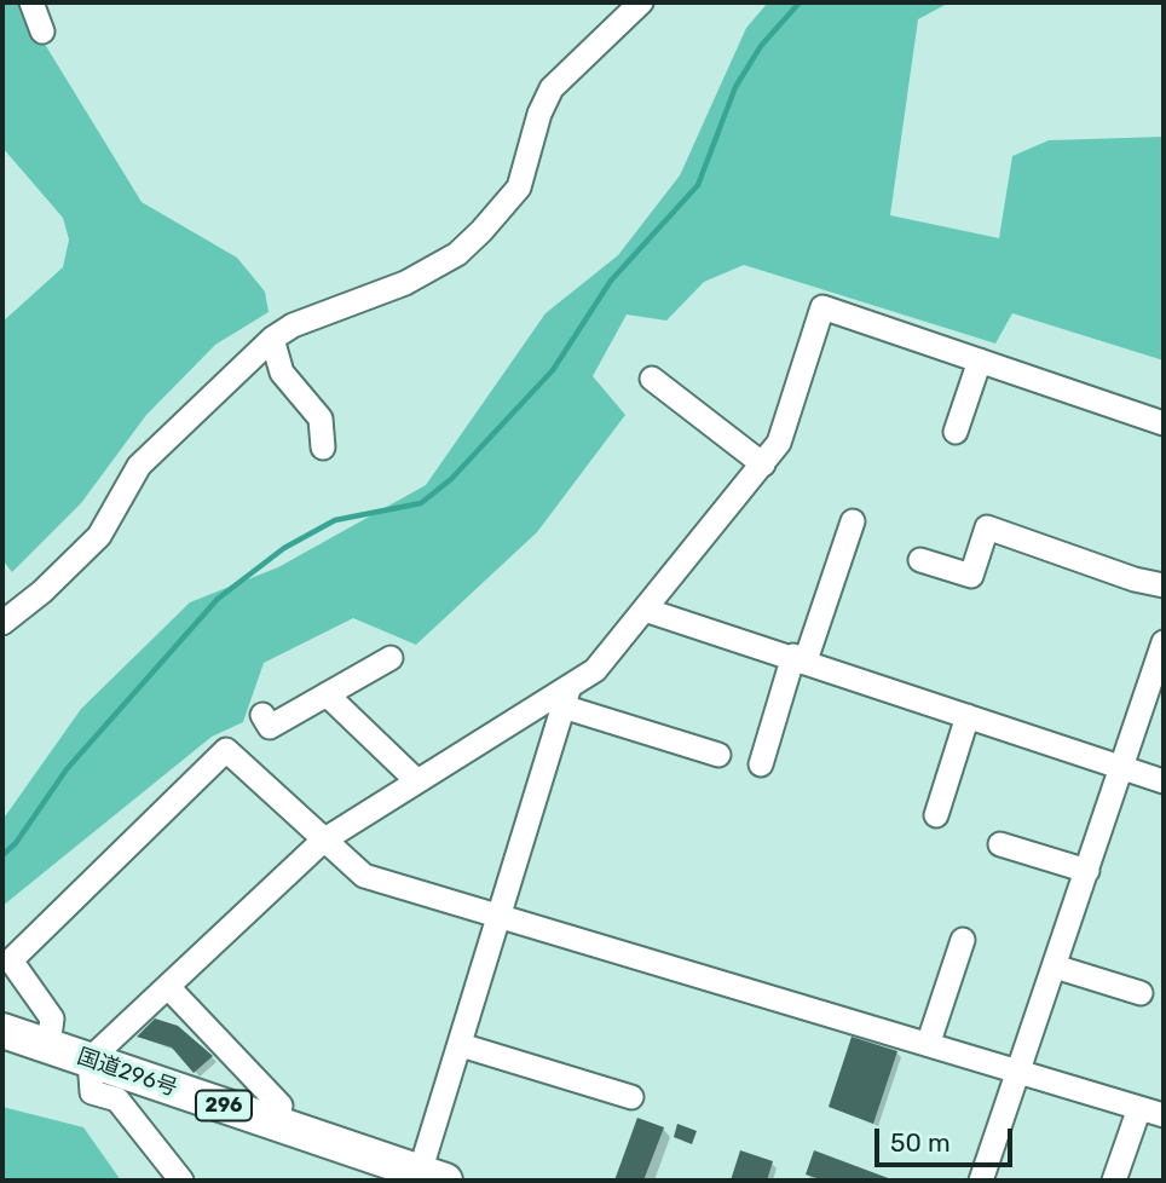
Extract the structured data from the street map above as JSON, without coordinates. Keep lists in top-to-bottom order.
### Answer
{
  "streets": {
    "highway": ["国道296号", "296"]
  },
  "scale_bar": "50 m"
}
